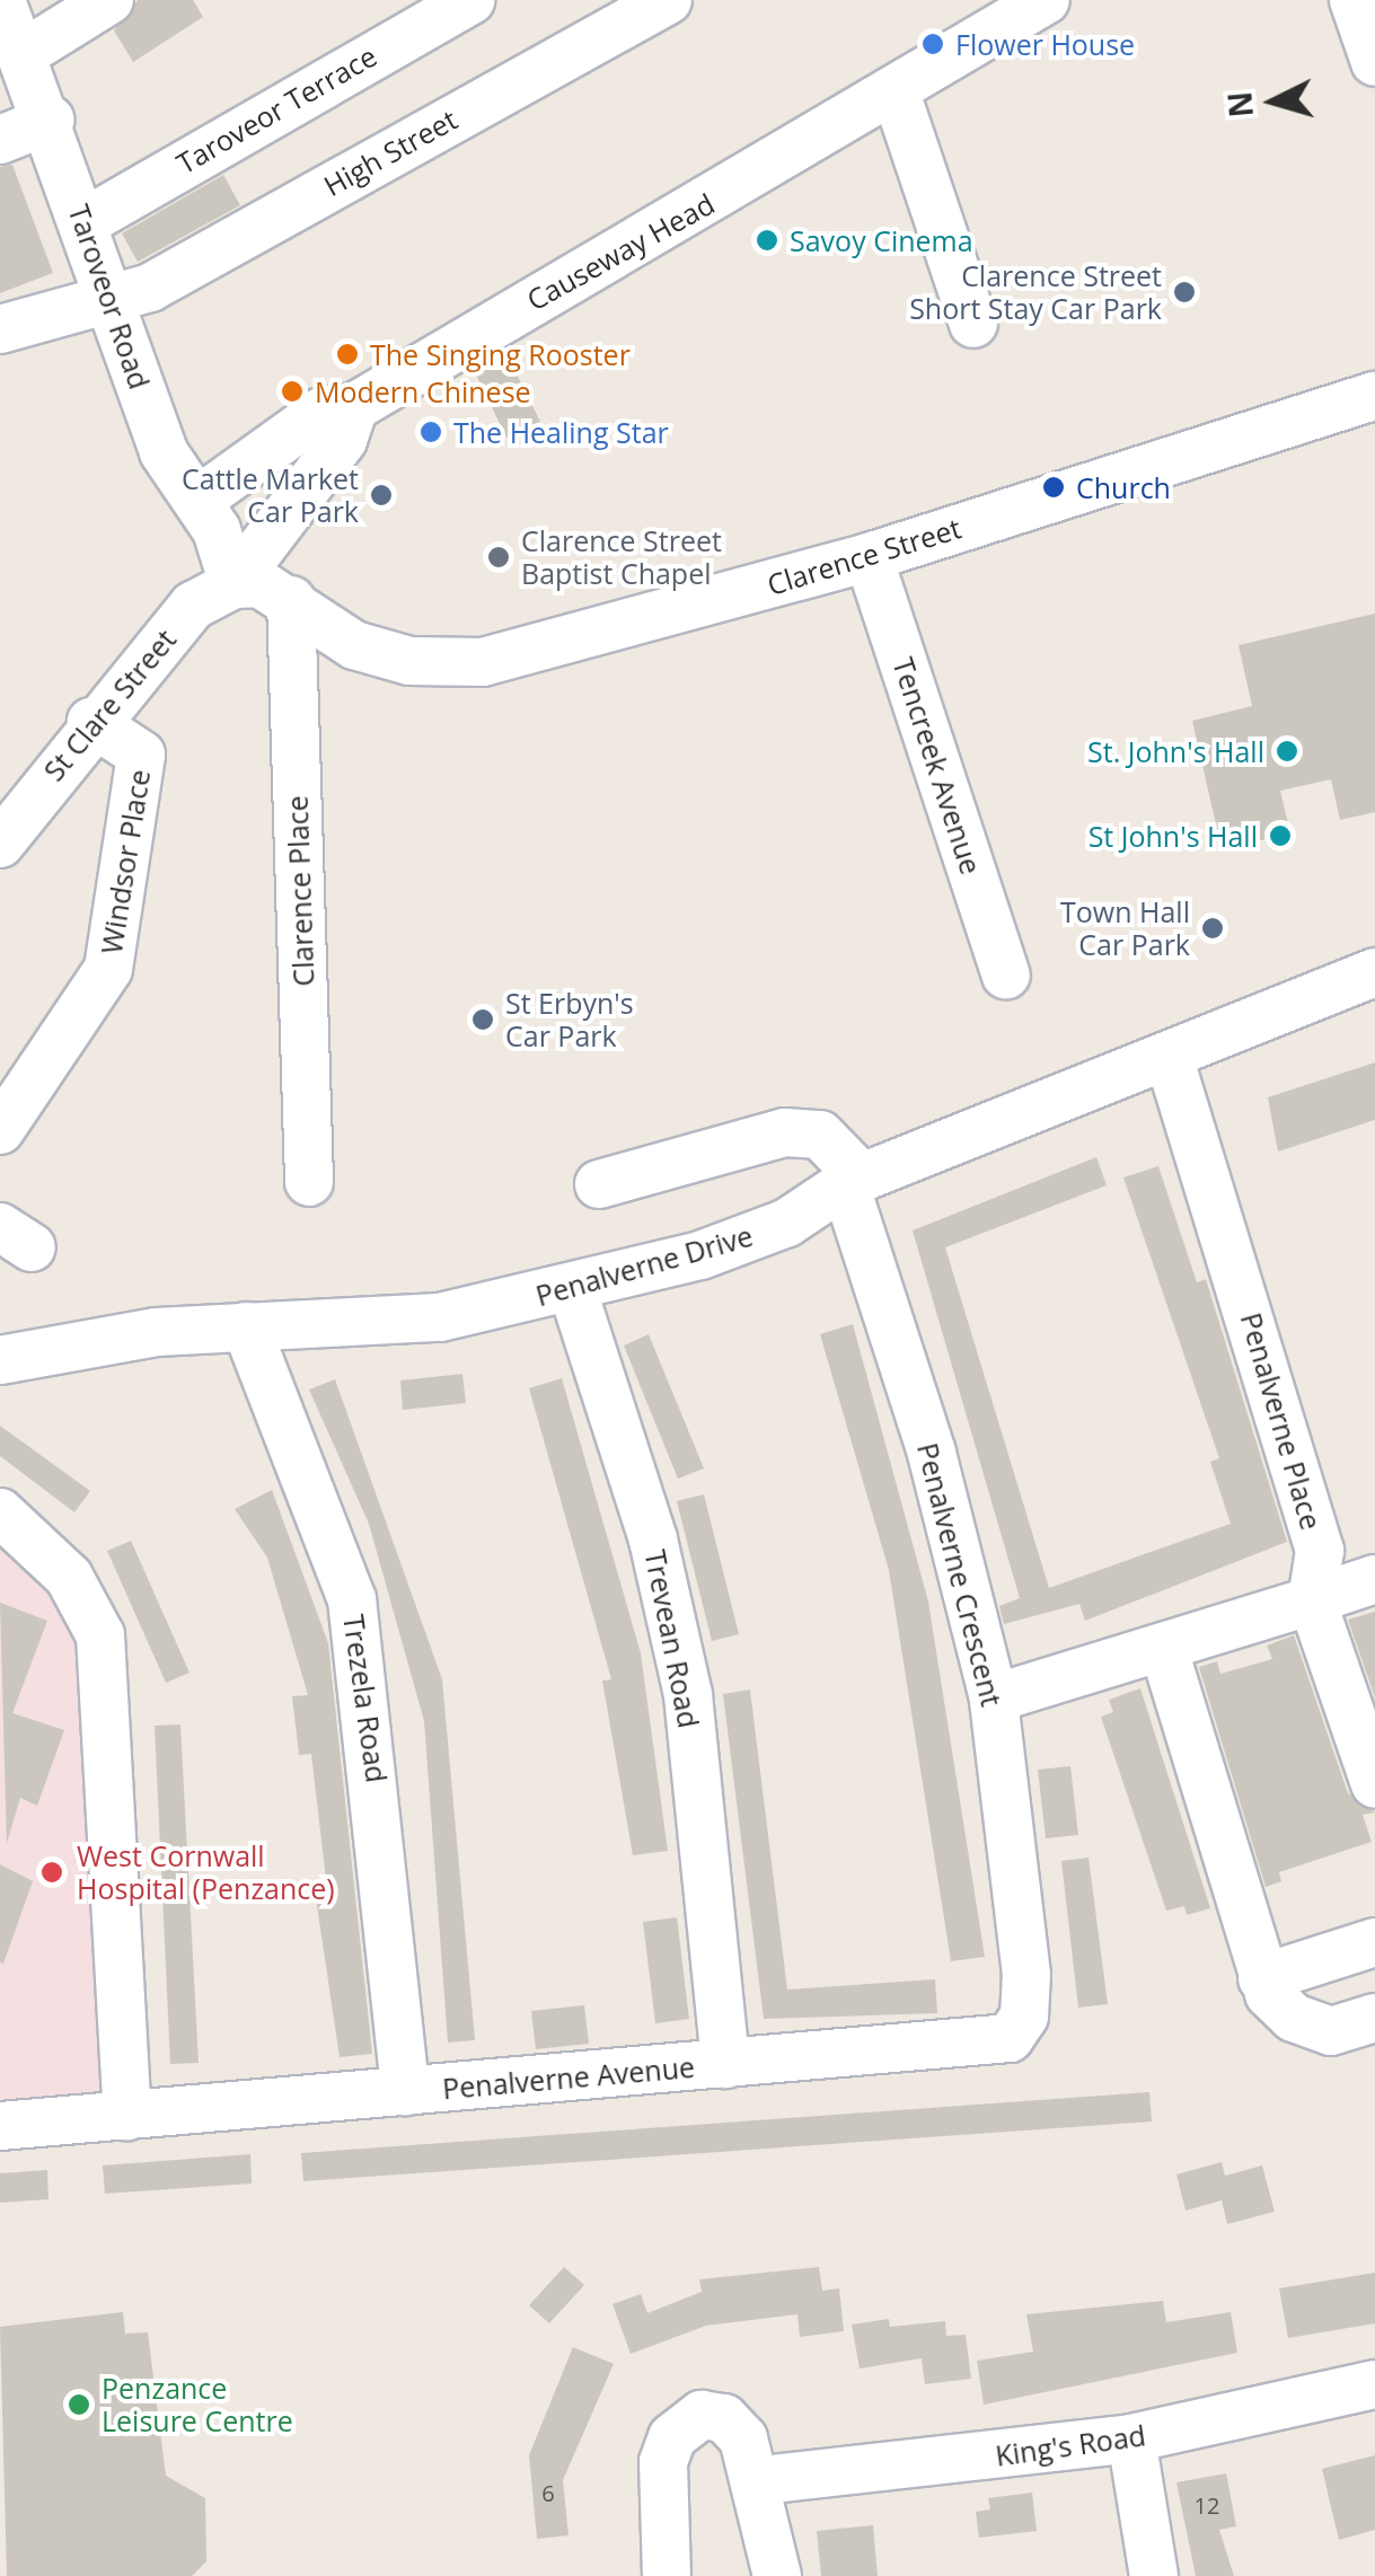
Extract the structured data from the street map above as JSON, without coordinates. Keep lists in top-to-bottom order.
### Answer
{
  "streets": {
    "street": [
      "Taroveor Terrace",
      "High Street",
      "Causeway Head",
      "Taroveor Road",
      "Clarence Street",
      "St Clare Street",
      "Tencreek Avenue",
      "Windsor Place",
      "Clarence Place",
      "Penalverne Drive",
      "Penalverne Place",
      "Penalverne Crescent",
      "Trevean Road",
      "Trezela Road",
      "Penalverne Avenue",
      "King's Road"
    ]
  },
  "crossings": [
    ["Taroveor Terrace", "Taroveor Road"],
    ["High Street", "Taroveor Road"],
    ["Causeway Head", "Taroveor Road"],
    ["Taroveor Road", "St Clare Street"],
    ["Clarence Street", "Tencreek Avenue"],
    ["Clarence Street", "Clarence Place"],
    ["St Clare Street", "Windsor Place"],
    ["Penalverne Drive", "Penalverne Place"],
    ["Penalverne Drive", "Penalverne Crescent"],
    ["Penalverne Drive", "Trevean Road"],
    ["Penalverne Drive", "Trezela Road"],
    ["Penalverne Crescent", "Penalverne Avenue"],
    ["Trevean Road", "Penalverne Avenue"],
    ["Trezela Road", "Penalverne Avenue"]
  ],
  "places": [
    "Flower House",
    "Savoy Cinema",
    "Clarence Street Short Stay Car Park",
    "The Singing Rooster",
    "Modern Chinese",
    "The Healing Star",
    "Church",
    "Cattle Market Car Park",
    "Clarence Street Baptist Chapel",
    "St. John's Hall",
    "St John's Hall",
    "Town Hall Car Park",
    "St Erbyn's Car Park",
    "West Cornwall Hospital (Penzance)",
    "Penzance Leisure Centre"
  ],
  "house_numbers": ["6", "12"],
  "north": "left"
}
